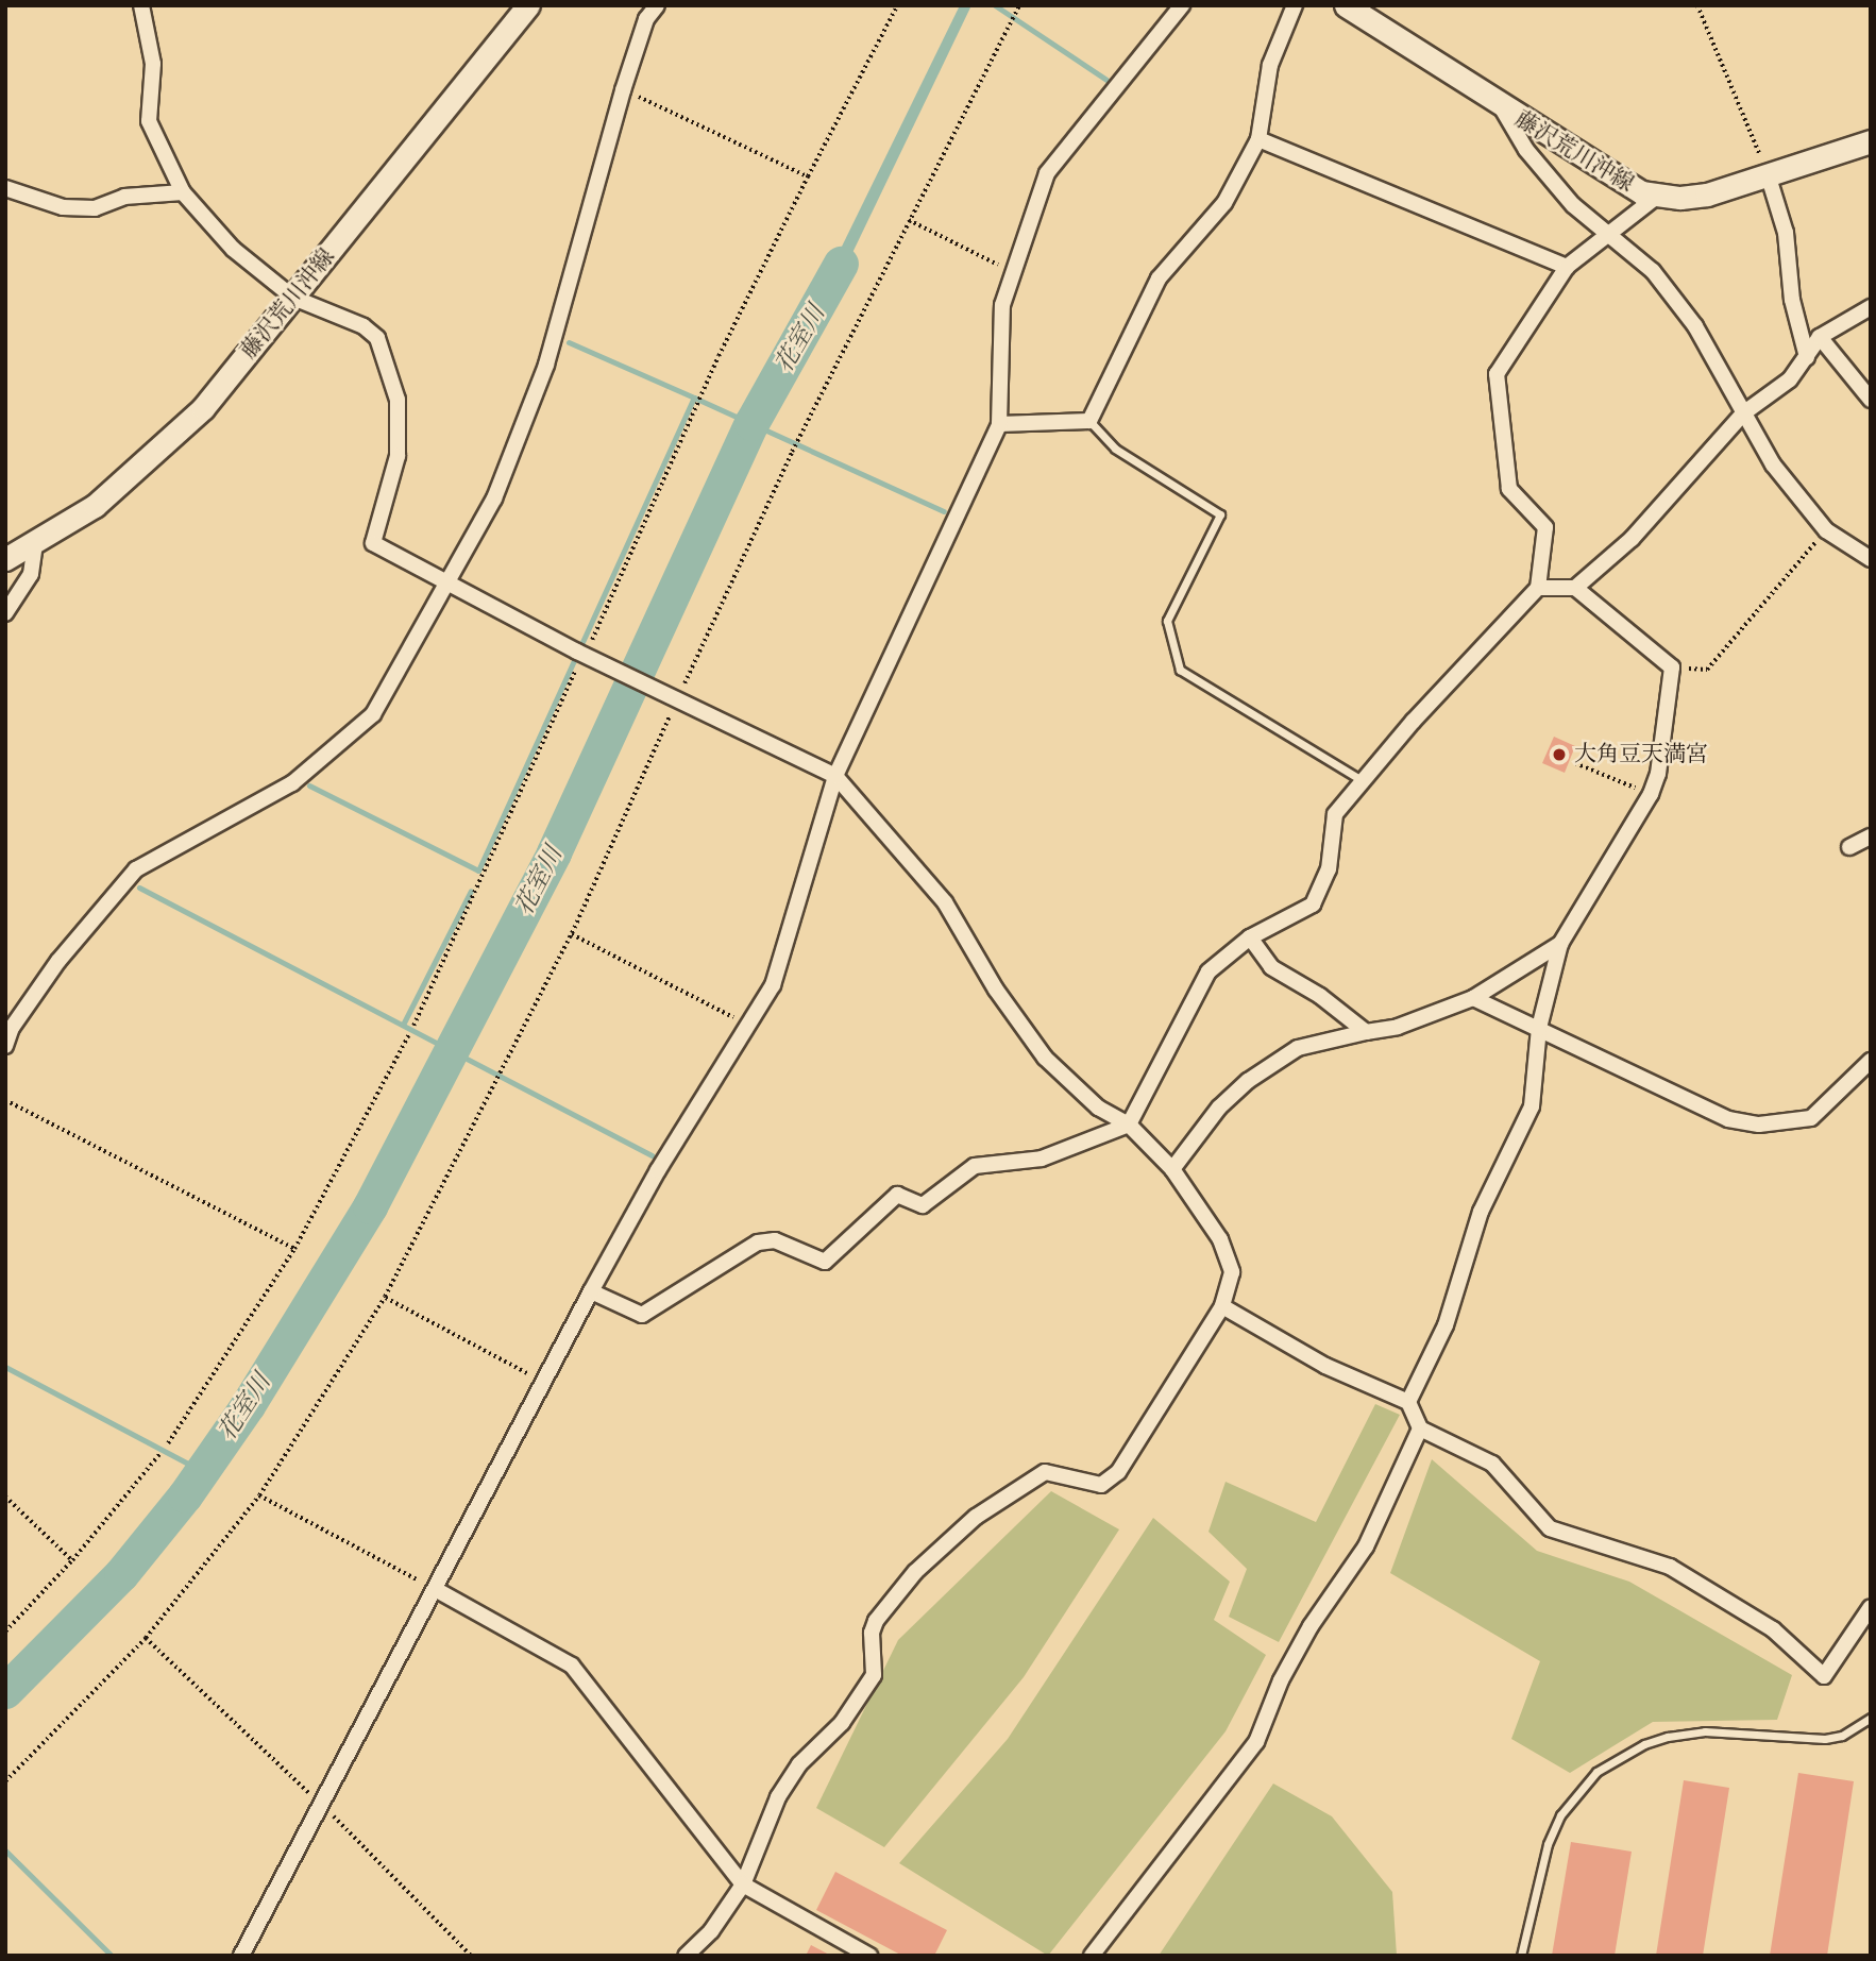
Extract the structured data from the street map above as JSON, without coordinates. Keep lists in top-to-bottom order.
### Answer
{
  "streets": {
    "main road": ["藤沢荒川沖線"]
  },
  "water": ["花室川"],
  "places": ["大角豆天満宮"]
}
